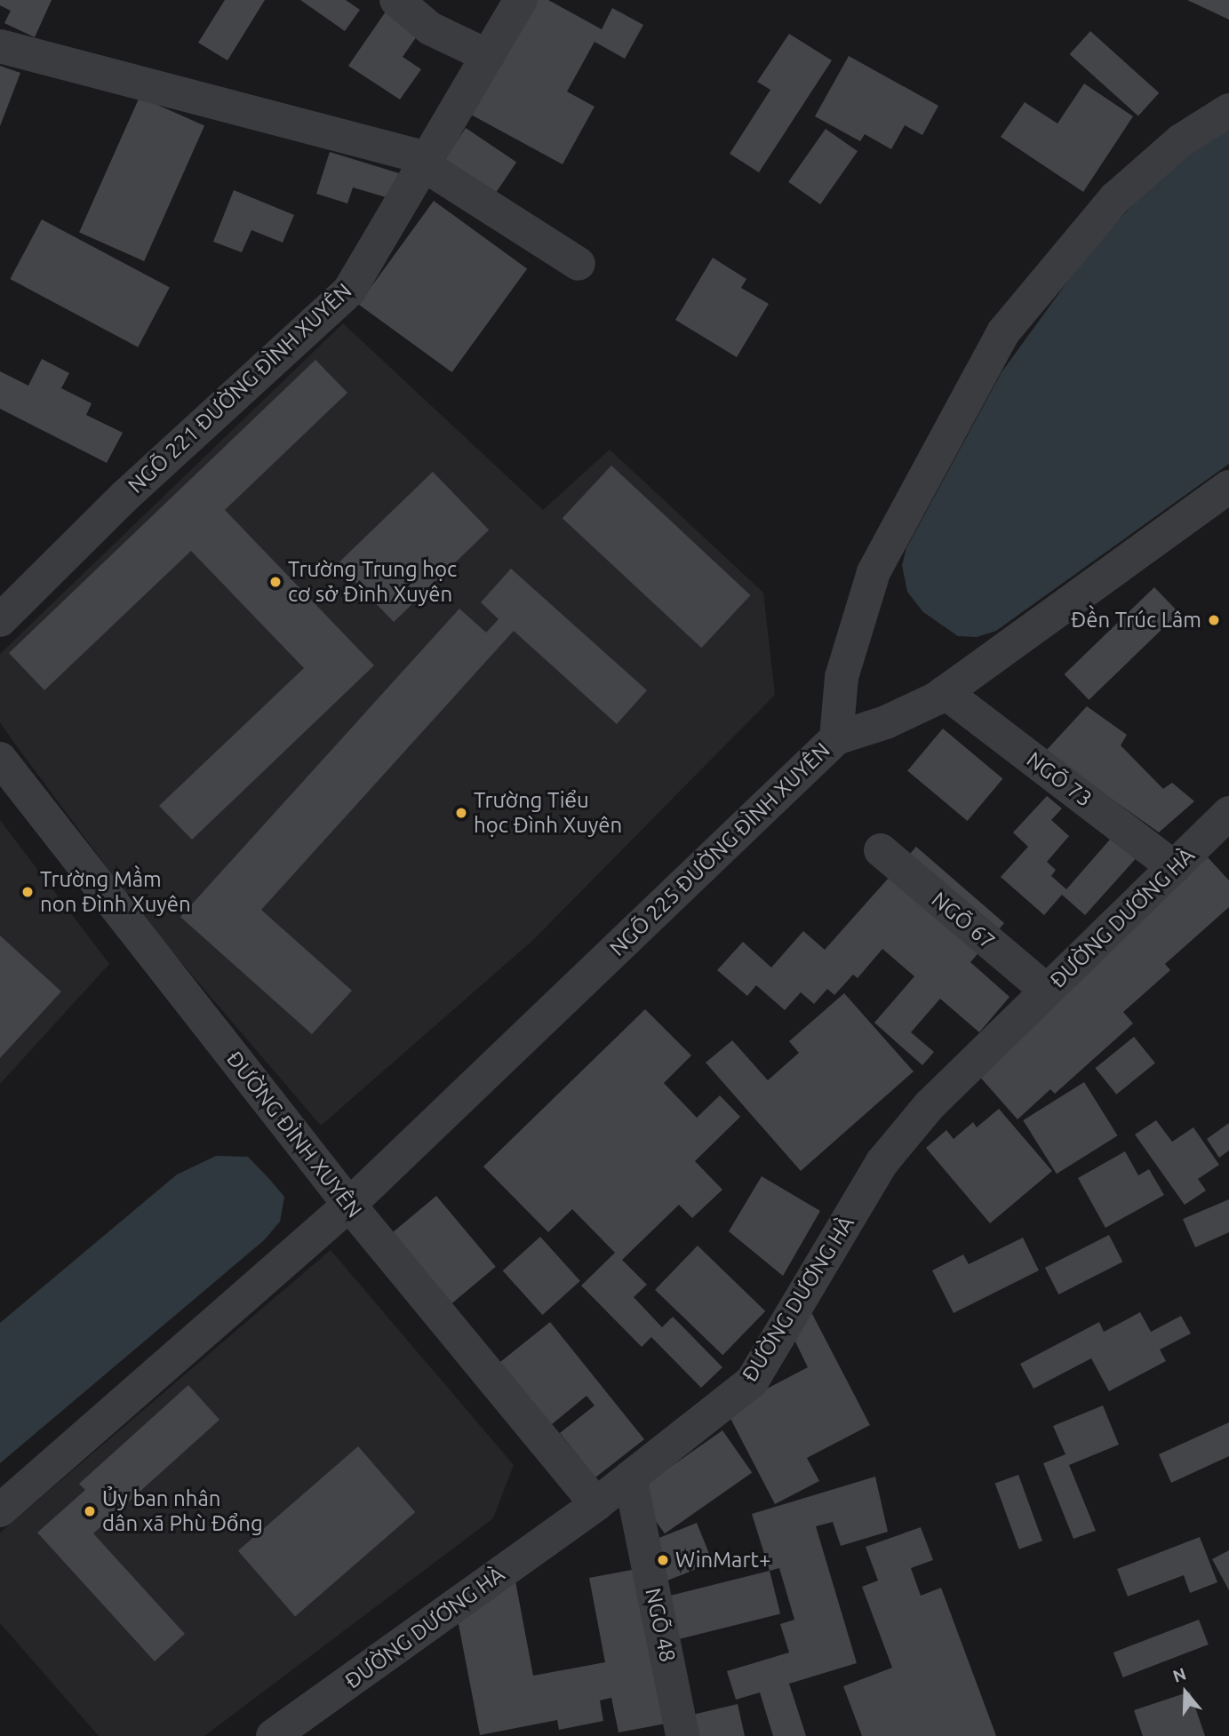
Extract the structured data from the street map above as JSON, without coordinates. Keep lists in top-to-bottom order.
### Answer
{
  "streets": {
    "street": [
      "NGÕ 221 ĐƯỜNG ĐÌNH XUYÊN",
      "NGÕ 73",
      "NGÕ 225 ĐƯỜNG ĐÌNH XUYÊN",
      "ĐƯỜNG DƯƠNG HÀ",
      "NGÕ 67",
      "ĐƯỜNG ĐÌNH XUYÊN",
      "NGÕ 48"
    ]
  },
  "crossings": [
    ["NGÕ 73", "ĐƯỜNG DƯƠNG HÀ"],
    ["NGÕ 225 ĐƯỜNG ĐÌNH XUYÊN", "ĐƯỜNG ĐÌNH XUYÊN"],
    ["ĐƯỜNG DƯƠNG HÀ", "NGÕ 67"],
    ["ĐƯỜNG DƯƠNG HÀ", "ĐƯỜNG ĐÌNH XUYÊN"],
    ["ĐƯỜNG DƯƠNG HÀ", "NGÕ 48"]
  ],
  "places": [
    "Trường Trung học cơ sở Đình Xuyên",
    "Đền Trúc Lâm",
    "Trường Tiểu học Đình Xuyên",
    "Trường Mầm non Đình Xuyên",
    "Ủy ban nhân dân xã Phù Đổng",
    "WinMart+"
  ],
  "north": "top"
}
